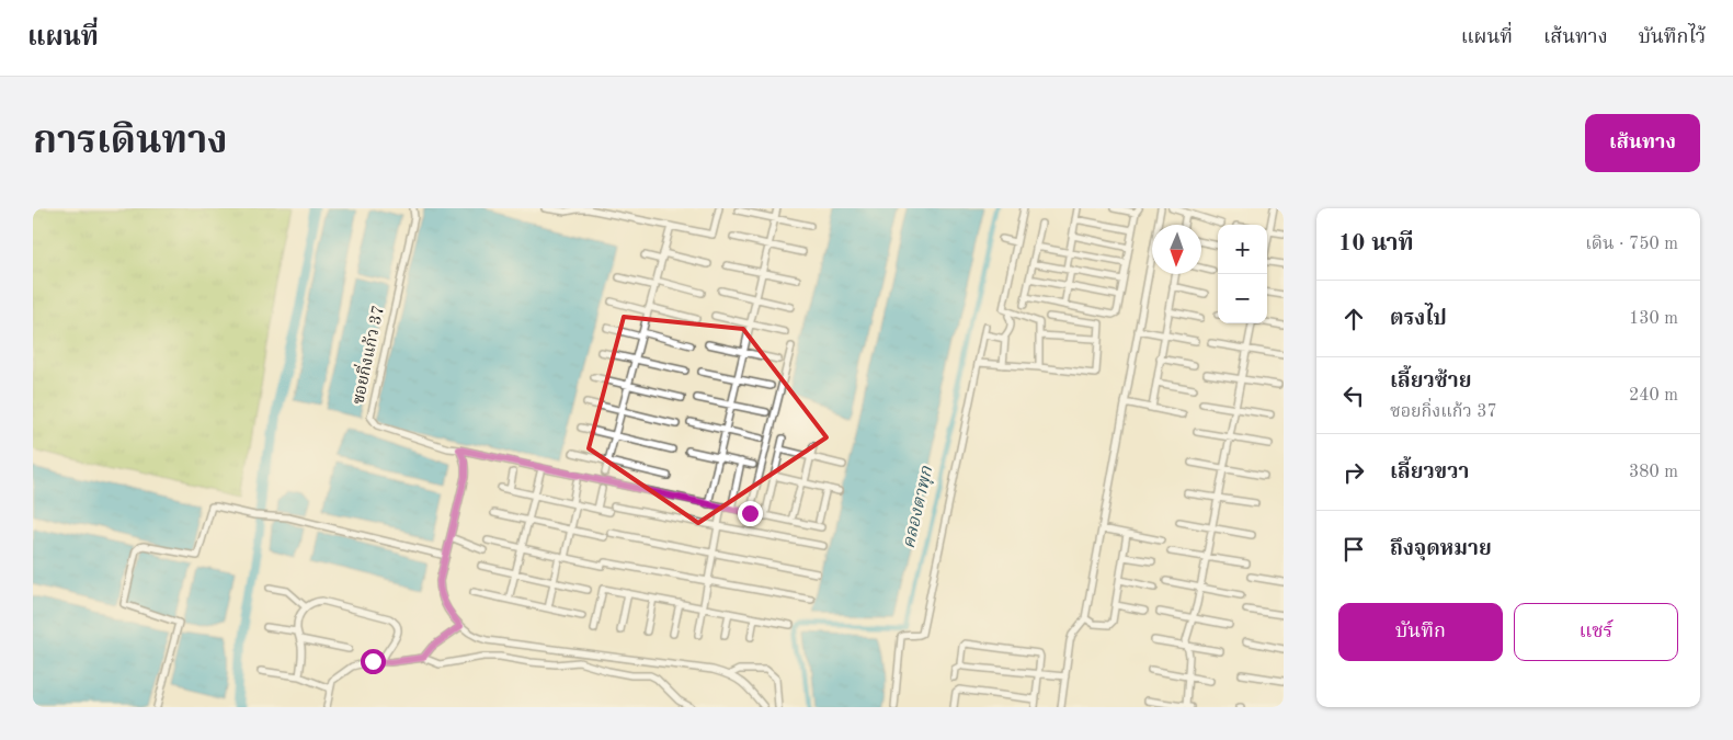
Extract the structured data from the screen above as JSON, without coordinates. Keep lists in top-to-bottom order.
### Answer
{
  "streets": {
    "street": ["ซอยกิ่งแก้ว 37"]
  },
  "water": ["คลองตาพุก"],
  "north": "bottom",
  "page": {
    "header": "แผนที่",
    "nav": ["แผนที่", "เส้นทาง", "บันทึกไว้"],
    "title": "การเดินทาง",
    "buttons": [
      "เส้นทาง",
      ["บันทึก", "แชร์"]
    ],
    "heading": ["10 นาที", "เดิน · 750 m"],
    "map_buttons": ["+", "−"],
    "list": [
      ["ตรงไป", "130 m"],
      ["เลี้ยวซ้าย", "ซอยกิ่งแก้ว 37", "240 m"],
      ["เลี้ยวขวา", "380 m"],
      "ถึงจุดหมาย"
    ]
  }
}
